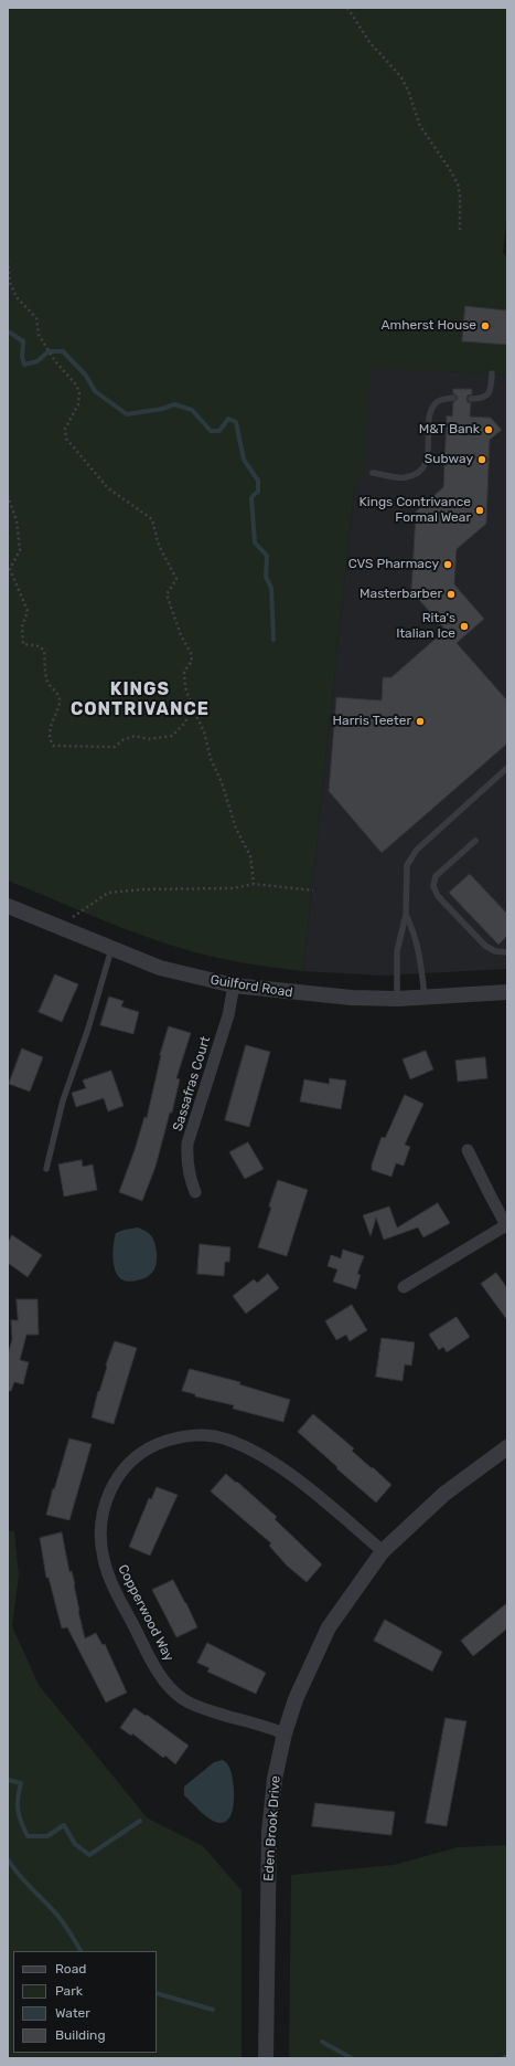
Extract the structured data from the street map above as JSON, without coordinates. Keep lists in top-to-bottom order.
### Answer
{
  "streets": {
    "street": [
      "Guilford Road",
      "Sassafras Court",
      "Copperwood Way",
      "Eden Brook Drive"
    ]
  },
  "crossings": [
    ["Guilford Road", "Sassafras Court"],
    ["Copperwood Way", "Eden Brook Drive"]
  ],
  "districts": ["KINGS CONTRIVANCE"],
  "places": [
    "Amherst House",
    "M&T Bank",
    "Subway",
    "Kings Contrivance Formal Wear",
    "CVS Pharmacy",
    "Masterbarber",
    "Rita's Italian Ice",
    "Harris Teeter"
  ],
  "legend": [
    "Road",
    "Park",
    "Water",
    "Building"
  ]
}
